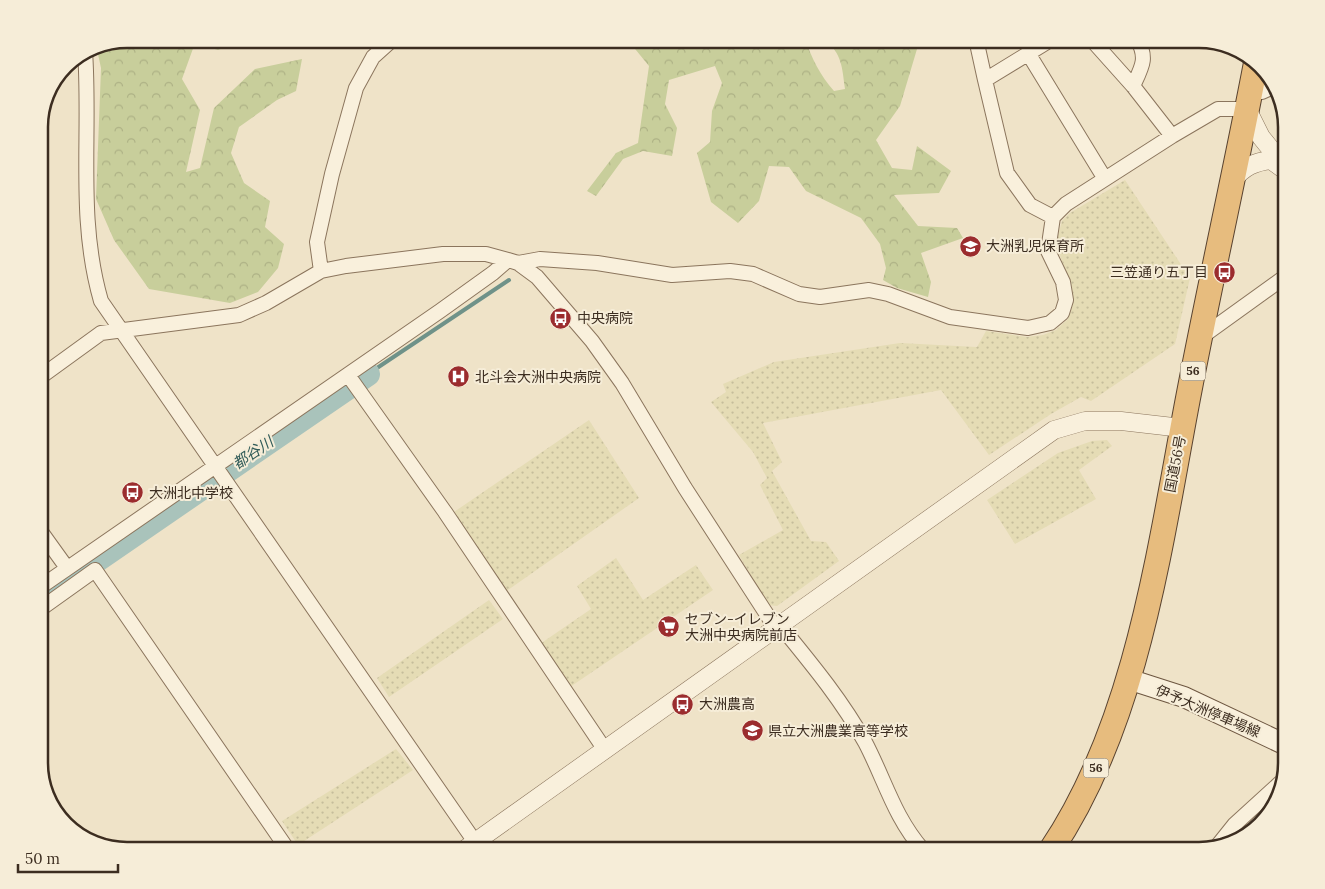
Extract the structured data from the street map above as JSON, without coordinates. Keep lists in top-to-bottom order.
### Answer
{
  "streets": {
    "highway": ["56", "国道56号"],
    "main road": ["伊予大洲停車場線"]
  },
  "crossings": [
    ["国道56号", "伊予大洲停車場線"]
  ],
  "water": ["都谷川"],
  "places": {
    "school or university": ["大洲乳児保育所", "県立大洲農業高等学校"],
    "bus stop": [
      "三笠通り五丁目",
      "中央病院",
      "大洲北中学校",
      "大洲農高"
    ],
    "hospital": ["北斗会大洲中央病院"],
    "supermarket": ["セブン-イレブン 大洲中央病院前店"]
  },
  "scale_bar": "50 m"
}
